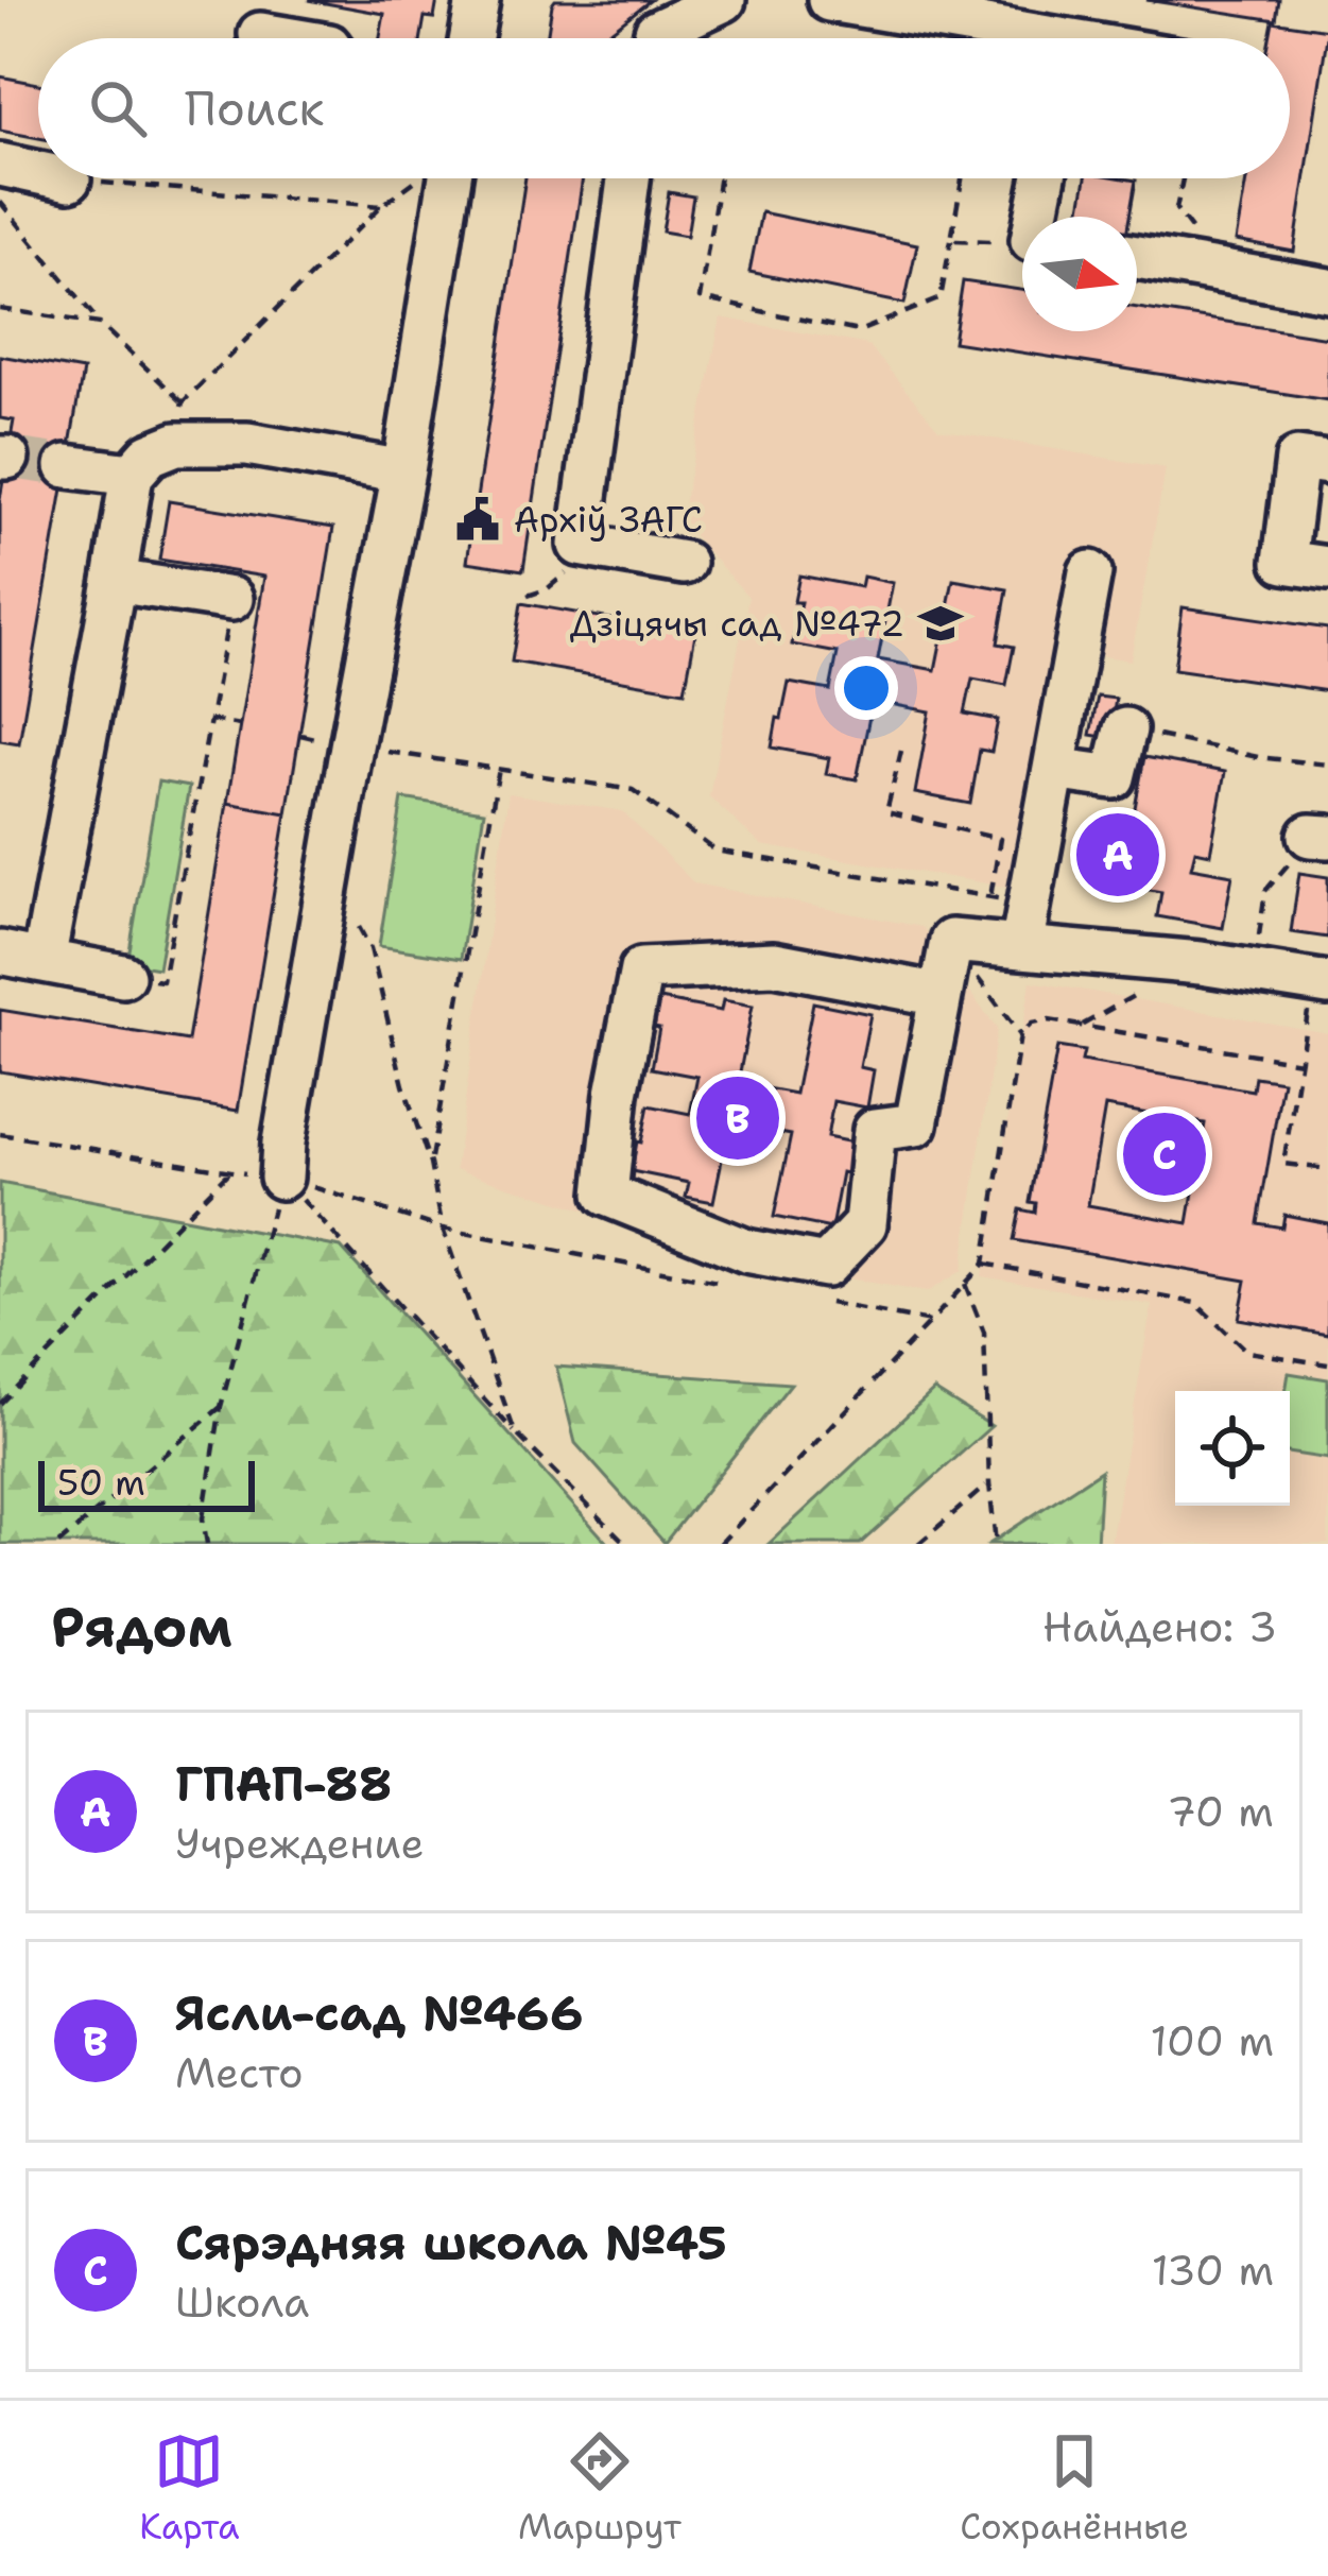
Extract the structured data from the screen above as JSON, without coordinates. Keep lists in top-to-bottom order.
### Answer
{
  "places": {
    "public building": ["Архіў ЗАГС"],
    "school or university": ["Дзіцячы сад №472"]
  },
  "scale_bar": "50 m",
  "north": "right",
  "page": {
    "search": "Поиск",
    "pins": ["A", "B", "C"],
    "scale": "50 m",
    "heading": ["Рядом", "Найдено: 3"],
    "list": [
      {
        "mark": "A",
        "name": "ГПАП-88",
        "note": "Учреждение",
        "value": "70 m"
      },
      {
        "mark": "B",
        "name": "Ясли-сад №466",
        "note": "Место",
        "value": "100 m"
      },
      {
        "mark": "C",
        "name": "Сярэдняя школа №45",
        "note": "Школа",
        "value": "130 m"
      }
    ],
    "nav": ["Карта", "Маршрут", "Сохранённые"]
  }
}
